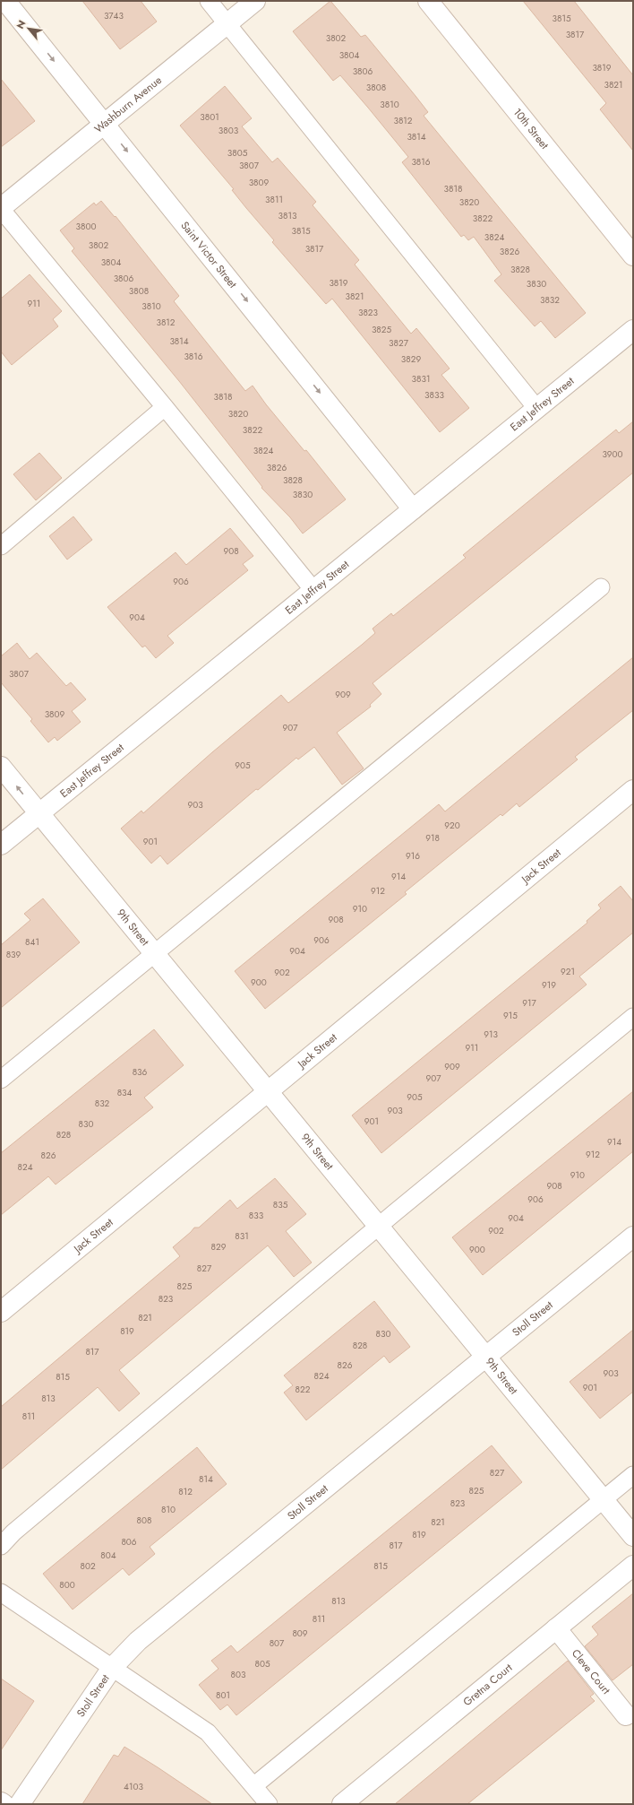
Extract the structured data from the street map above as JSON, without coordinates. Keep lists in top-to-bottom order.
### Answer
{
  "streets": {
    "street": [
      "Washburn Avenue",
      "10th Street",
      "Saint Victor Street",
      "East Jeffrey Street",
      "Jack Street",
      "9th Street",
      "Stoll Street",
      "Cleve Court",
      "Gretna Court"
    ]
  },
  "crossings": [
    ["Washburn Avenue", "Saint Victor Street"],
    ["Saint Victor Street", "East Jeffrey Street"],
    ["East Jeffrey Street", "9th Street"],
    ["Jack Street", "9th Street"],
    ["9th Street", "Stoll Street"],
    ["Cleve Court", "Gretna Court"]
  ],
  "one_way": ["Saint Victor Street"],
  "house_numbers": [
    "3743",
    "3815",
    "3817",
    "3802",
    "3804",
    "3819",
    "3806",
    "3821",
    "3808",
    "3810",
    "3801",
    "3812",
    "3803",
    "3814",
    "3805",
    "3816",
    "3807",
    "3809",
    "3818",
    "3811",
    "3820",
    "3813",
    "3822",
    "3800",
    "3815",
    "3824",
    "3802",
    "3817",
    "3826",
    "3804",
    "3828",
    "3806",
    "3819",
    "3830",
    "3808",
    "3821",
    "3832",
    "911",
    "3810",
    "3823",
    "3812",
    "3825",
    "3814",
    "3827",
    "3816",
    "3829",
    "3831",
    "3833",
    "3818",
    "3820",
    "3822",
    "3824",
    "3900",
    "3826",
    "3828",
    "3830",
    "908",
    "906",
    "904",
    "3807",
    "909",
    "3809",
    "907",
    "905",
    "903",
    "920",
    "918",
    "901",
    "916",
    "914",
    "912",
    "910",
    "908",
    "906",
    "841",
    "904",
    "839",
    "921",
    "902",
    "900",
    "919",
    "917",
    "915",
    "913",
    "911",
    "909",
    "836",
    "907",
    "834",
    "905",
    "832",
    "903",
    "901",
    "830",
    "828",
    "914",
    "912",
    "826",
    "824",
    "910",
    "908",
    "906",
    "835",
    "833",
    "904",
    "902",
    "831",
    "829",
    "900",
    "827",
    "825",
    "823",
    "821",
    "819",
    "830",
    "828",
    "817",
    "826",
    "903",
    "824",
    "815",
    "901",
    "822",
    "813",
    "811",
    "827",
    "814",
    "825",
    "812",
    "823",
    "810",
    "808",
    "821",
    "819",
    "806",
    "817",
    "804",
    "802",
    "815",
    "800",
    "813",
    "811",
    "809",
    "807",
    "805",
    "803",
    "801",
    "4103"
  ],
  "north": "top left"
}
